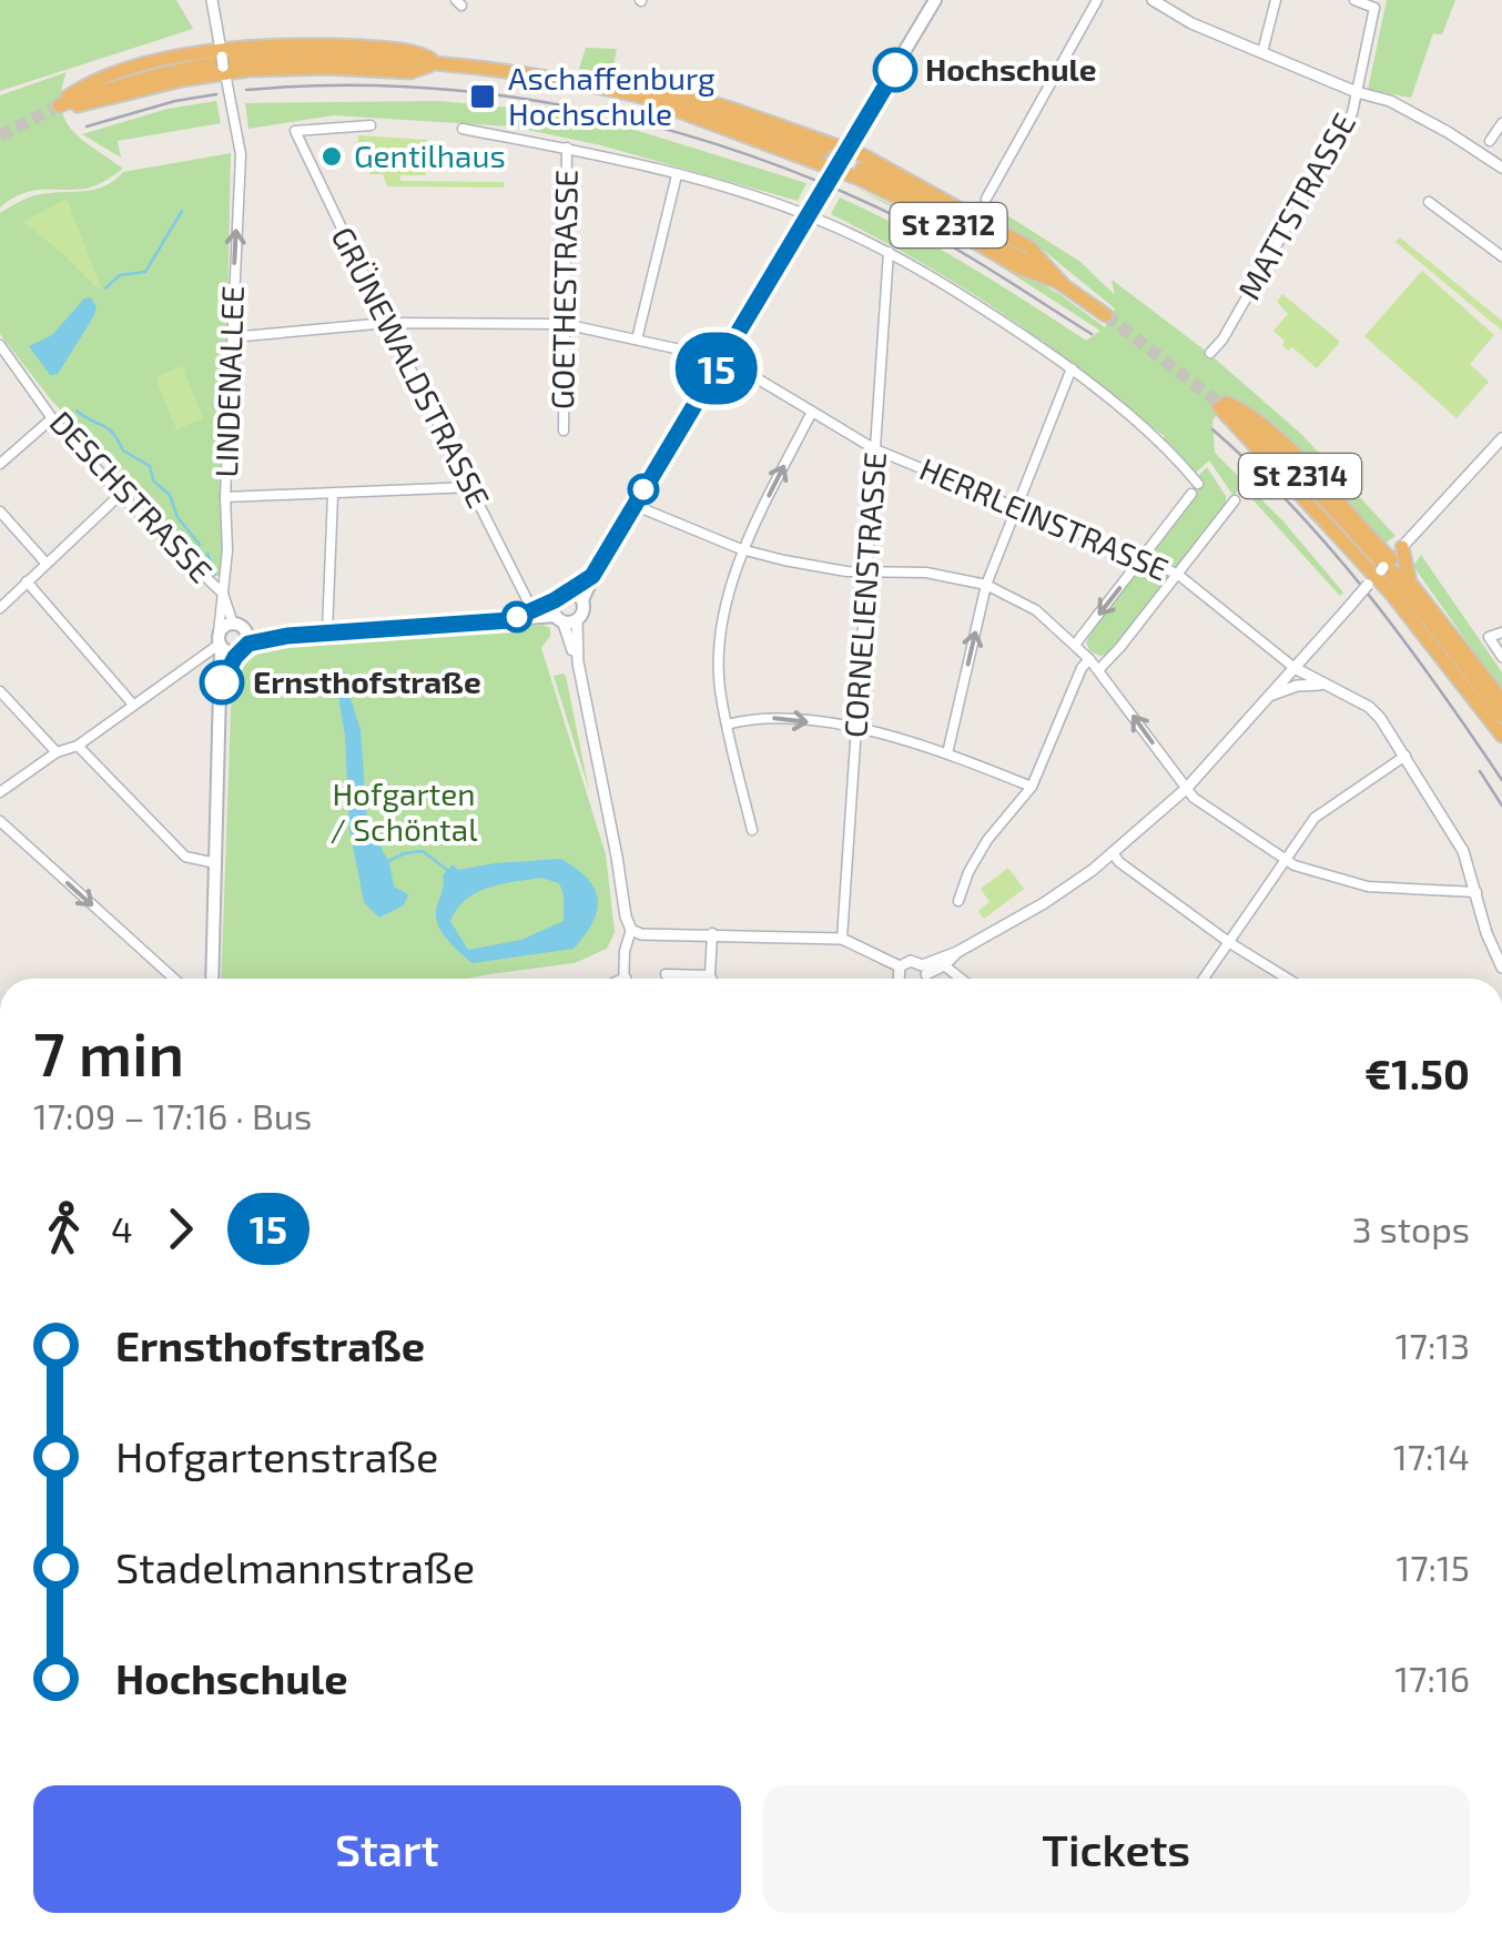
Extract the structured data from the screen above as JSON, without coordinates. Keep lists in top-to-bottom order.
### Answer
{
  "streets": {
    "highway": ["St 2312", "St 2314"],
    "street": [
      "MATTSTRASSE",
      "GOETHESTRASSE",
      "GRÜNEWALDSTRASSE",
      "LINDENALLEE",
      "DESCHSTRASSE",
      "HERRLEINSTRASSE",
      "CORNELIENSTRASSE"
    ]
  },
  "crossings": [
    ["GOETHESTRASSE", "HERRLEINSTRASSE"],
    ["GRÜNEWALDSTRASSE", "HERRLEINSTRASSE"],
    ["LINDENALLEE", "DESCHSTRASSE"],
    ["LINDENALLEE", "HERRLEINSTRASSE"],
    ["HERRLEINSTRASSE", "CORNELIENSTRASSE"]
  ],
  "one_way": ["LINDENALLEE"],
  "parks": ["Hofgarten / Schöntal"],
  "places": {
    "other": ["Hochschule", "Gentilhaus", "Ernsthofstraße"],
    "transit": ["Aschaffenburg Hochschule"]
  },
  "lines": ["bus line 15"],
  "page": {
    "on_map": "15",
    "heading": ["7 min", "17:09 – 17:16 · Bus", "€1.50"],
    "legs": ["4", "15", "3 stops"],
    "list": [
      {
        "name": "Ernsthofstraße",
        "value": "17:13"
      },
      {
        "name": "Hofgartenstraße",
        "value": "17:14"
      },
      {
        "name": "Stadelmannstraße",
        "value": "17:15"
      },
      {
        "name": "Hochschule",
        "value": "17:16"
      }
    ],
    "buttons": ["Start", "Tickets"]
  }
}
